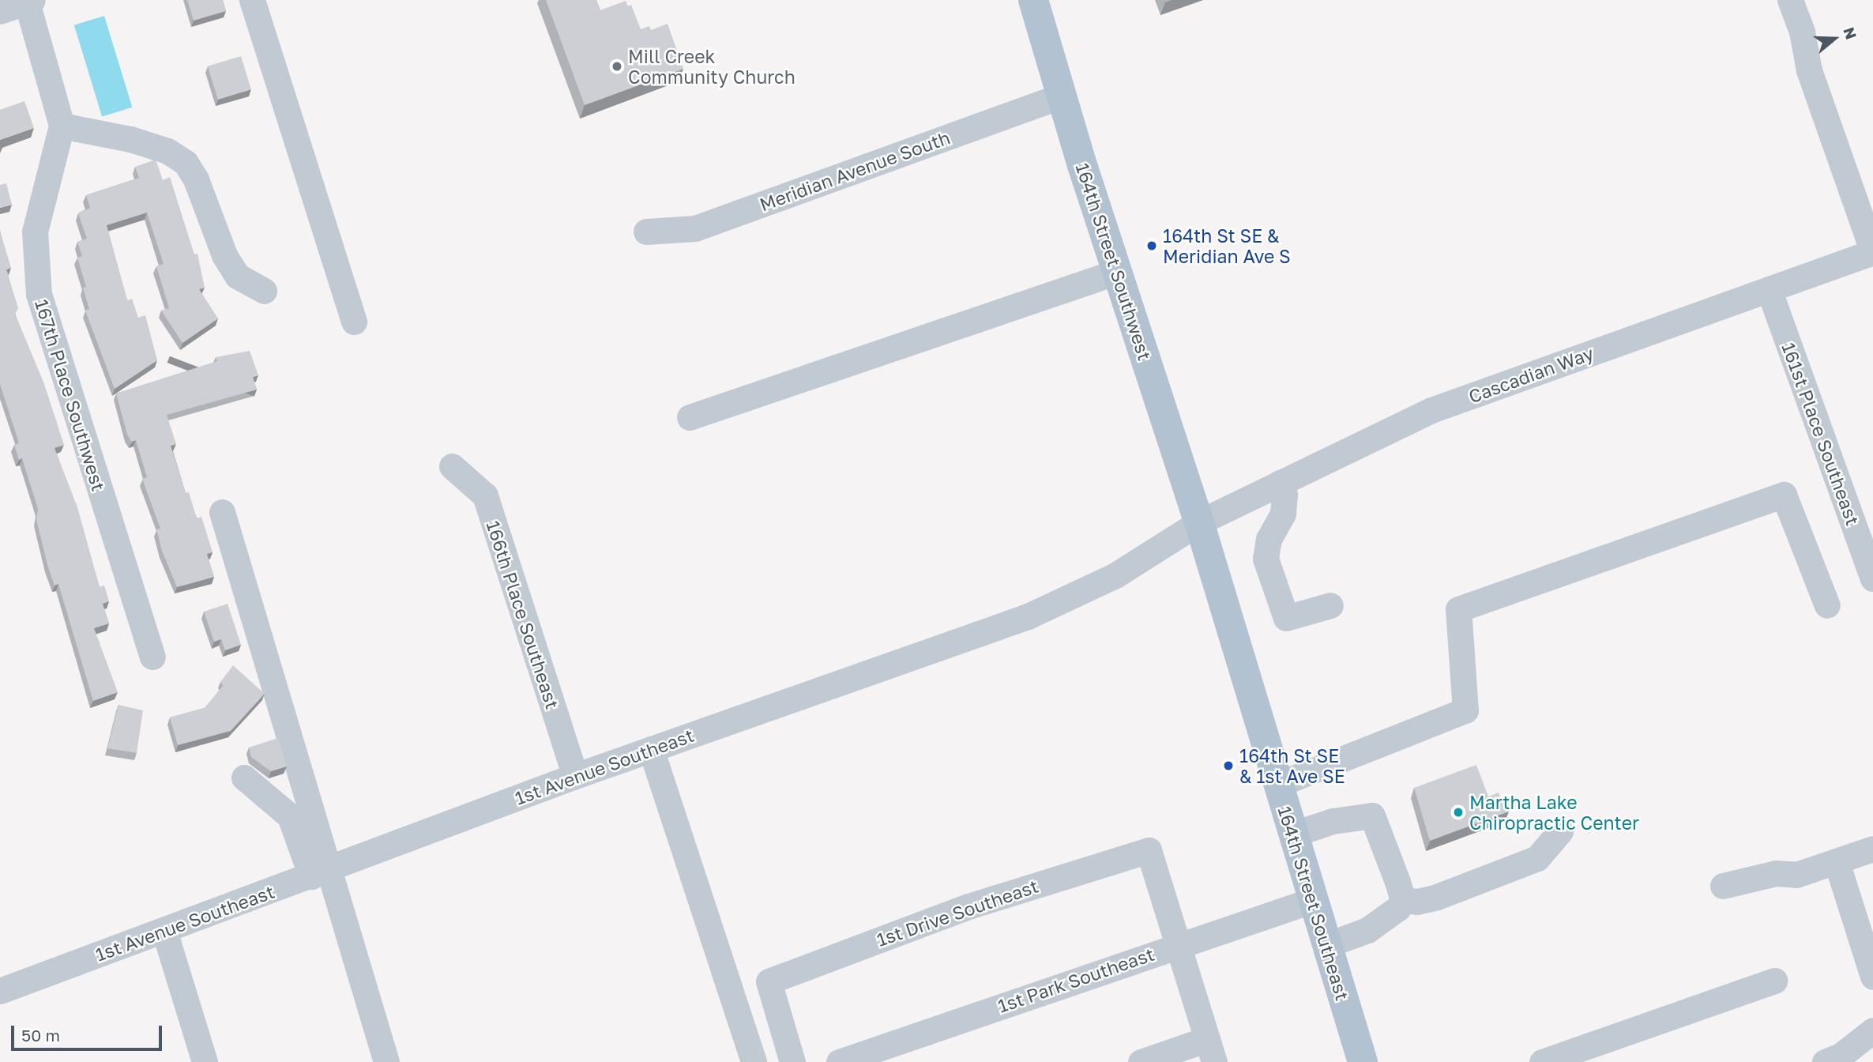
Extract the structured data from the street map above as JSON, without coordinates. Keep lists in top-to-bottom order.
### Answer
{
  "streets": {
    "main road": ["164th Street Southwest", "164th Street Southeast"],
    "street": [
      "Meridian Avenue South",
      "Cascadian Way",
      "167th Place Southwest",
      "161st Place Southeast",
      "166th Place Southeast",
      "1st Avenue Southeast",
      "1st Drive Southeast",
      "1st Park Southeast"
    ]
  },
  "crossings": [
    ["Meridian Avenue South", "164th Street Southwest"],
    ["164th Street Southwest", "Cascadian Way"],
    ["164th Street Southwest", "1st Avenue Southeast"],
    ["164th Street Southwest", "164th Street Southeast"],
    ["Cascadian Way", "161st Place Southeast"],
    ["Cascadian Way", "1st Avenue Southeast"],
    ["Cascadian Way", "164th Street Southeast"],
    ["166th Place Southeast", "1st Avenue Southeast"],
    ["1st Avenue Southeast", "164th Street Southeast"],
    ["164th Street Southeast", "1st Park Southeast"],
    ["1st Drive Southeast", "1st Park Southeast"]
  ],
  "places": [
    "Mill Creek Community Church",
    "164th St SE & Meridian Ave S",
    "164th St SE & 1st Ave SE",
    "Martha Lake Chiropractic Center"
  ],
  "scale_bar": "50 m",
  "north": "right"
}
